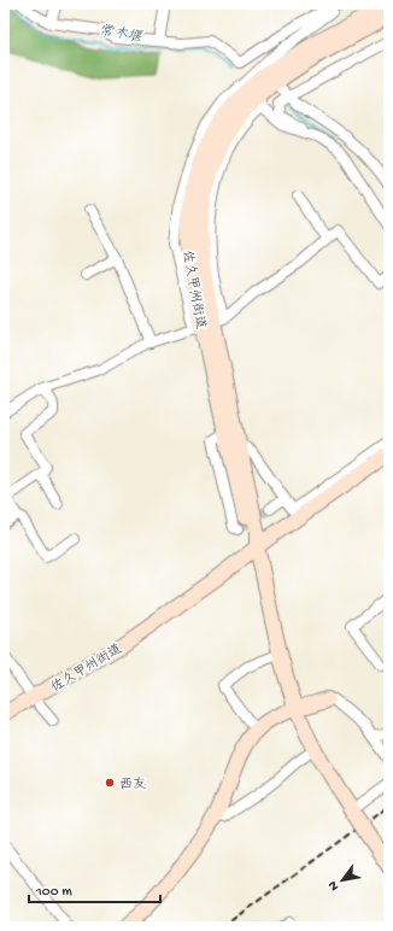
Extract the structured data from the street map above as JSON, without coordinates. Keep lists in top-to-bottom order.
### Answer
{
  "streets": {
    "main road": ["佐久甲州街道"]
  },
  "water": ["常木堰"],
  "places": ["西友"],
  "scale_bar": "100 m",
  "north": "bottom left"
}
